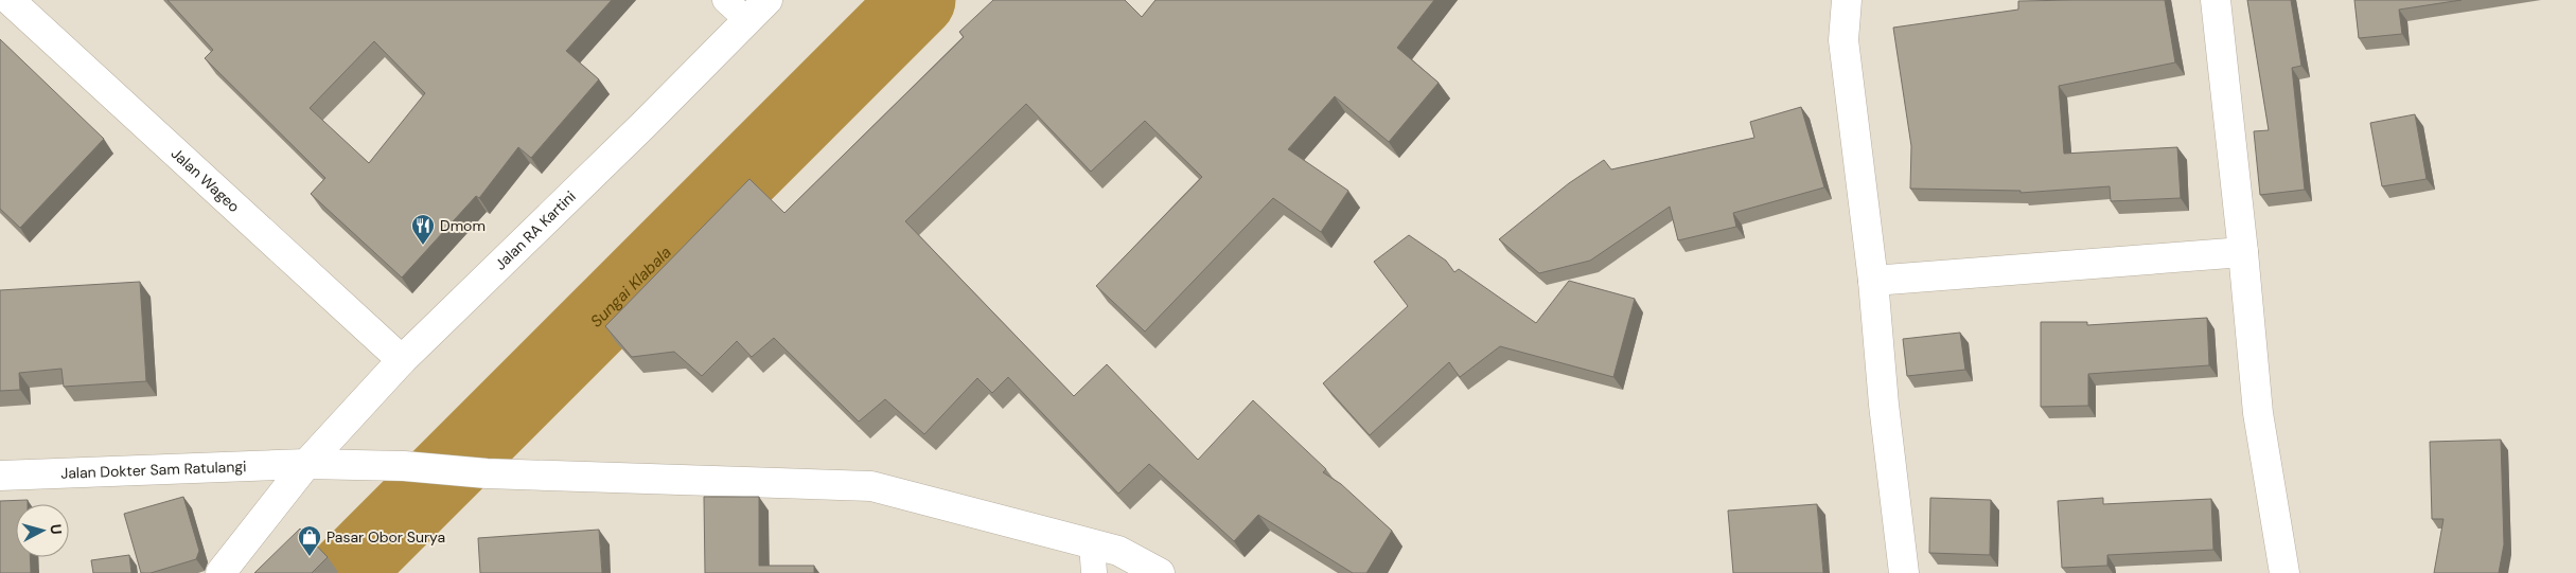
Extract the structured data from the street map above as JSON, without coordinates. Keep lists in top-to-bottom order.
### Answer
{
  "streets": {
    "street": ["Jalan Wageo", "Jalan RA Kartini", "Jalan Dokter Sam Ratulangi"]
  },
  "crossings": [
    ["Jalan Wageo", "Jalan RA Kartini"],
    ["Jalan RA Kartini", "Jalan Dokter Sam Ratulangi"]
  ],
  "water": ["Sungai Klabala"],
  "places": {
    "restaurant": ["Dmom"],
    "shop": ["Pasar Obor Surya"]
  },
  "north": "right"
}
